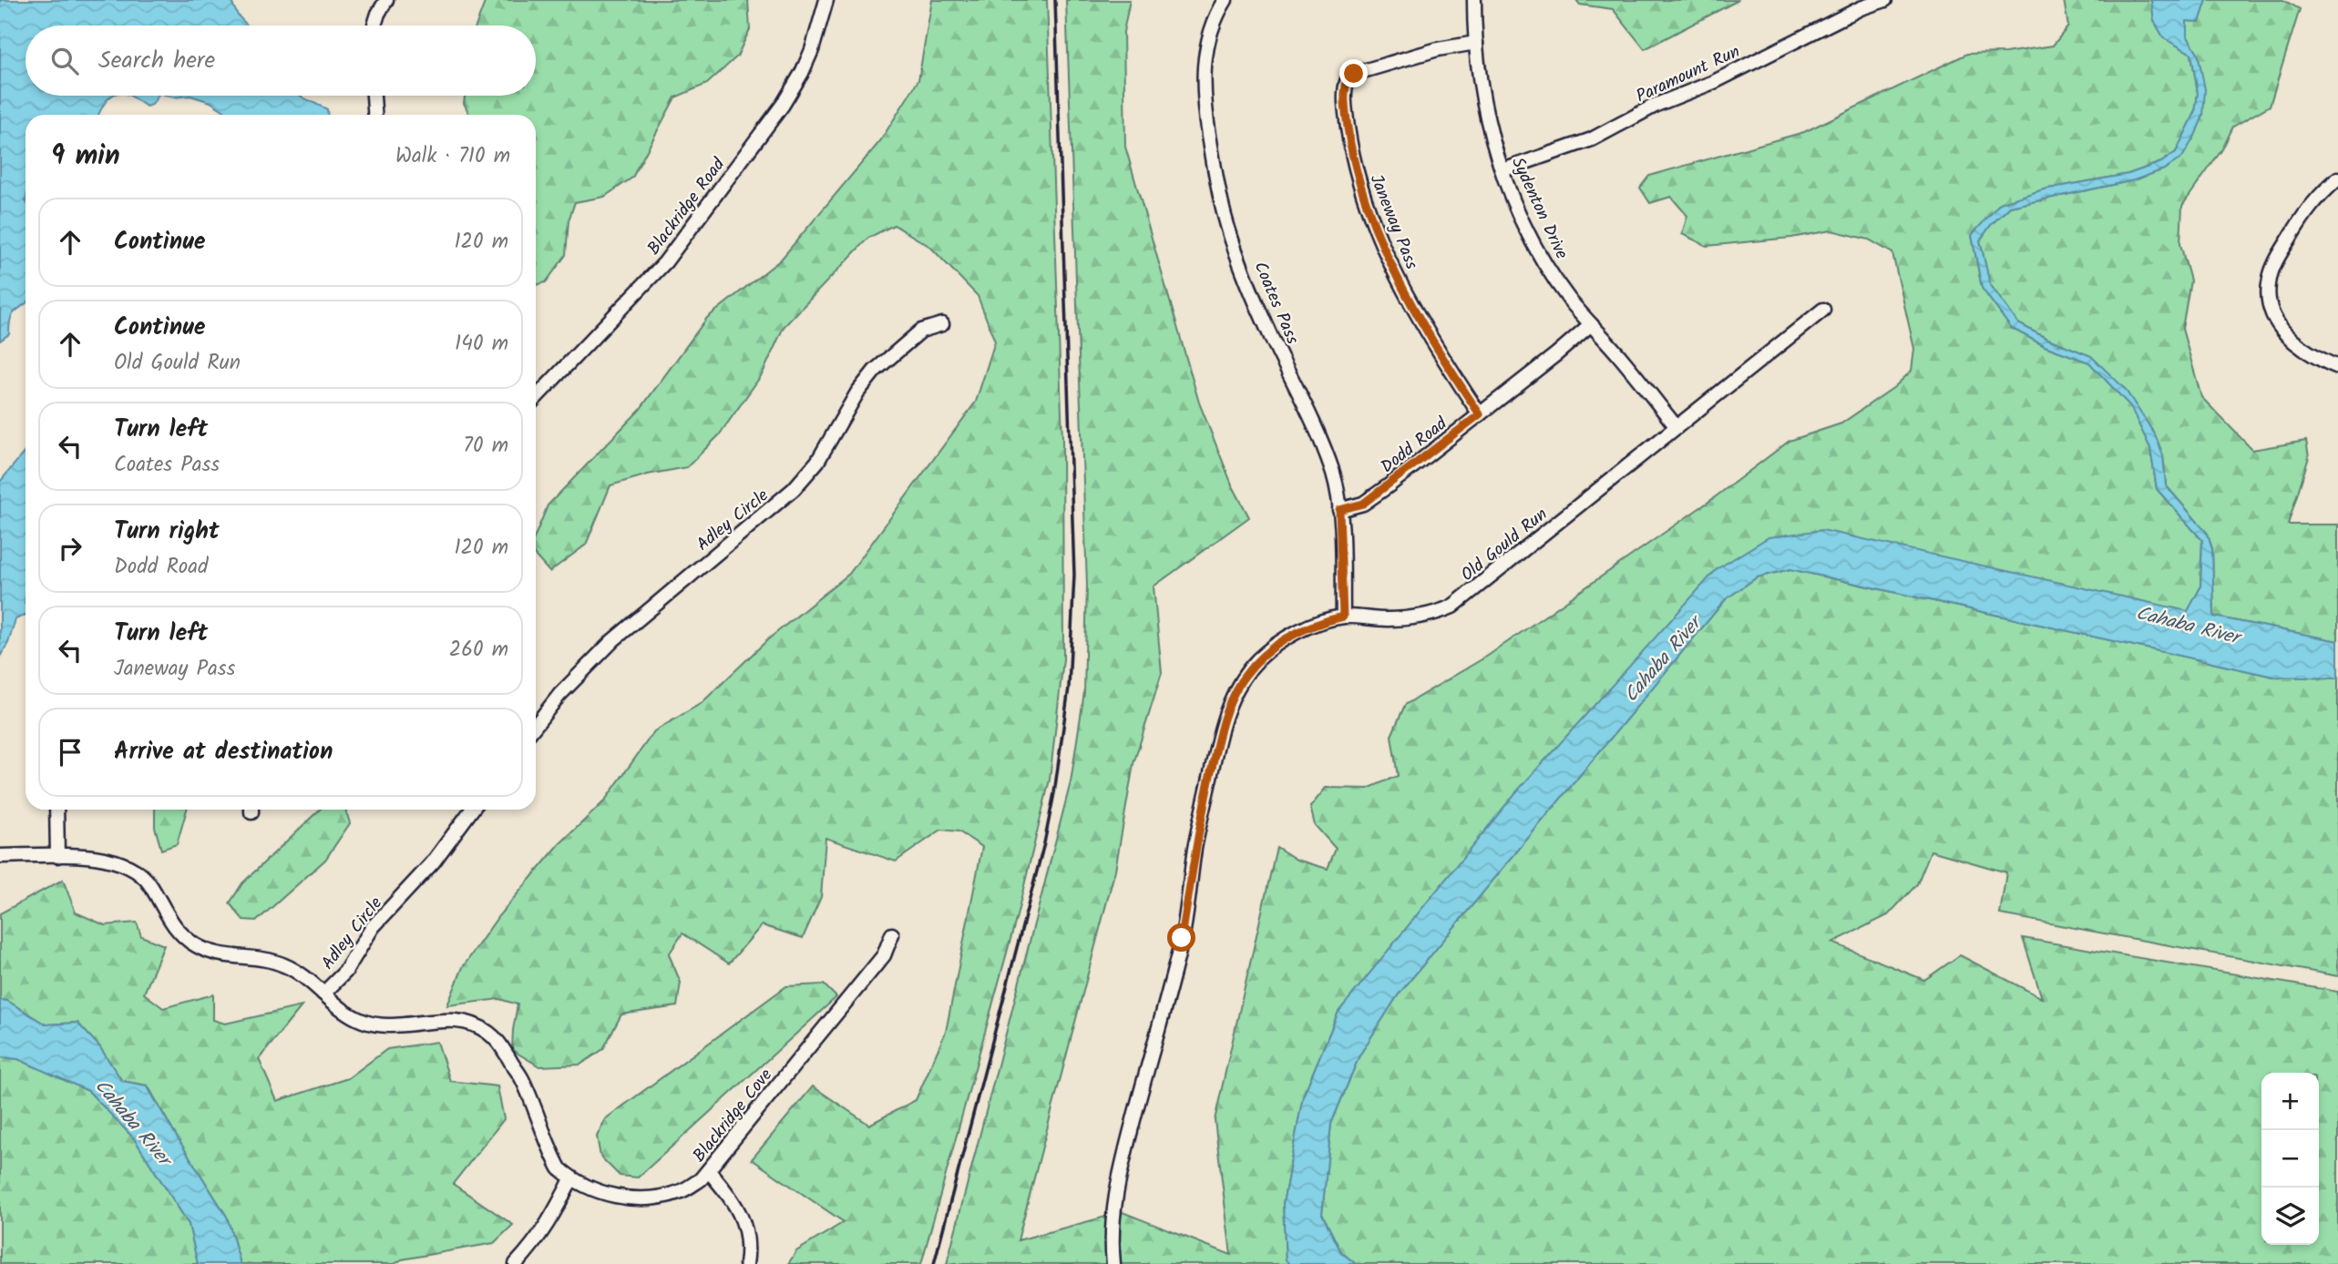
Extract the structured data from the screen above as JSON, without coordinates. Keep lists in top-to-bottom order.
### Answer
{
  "streets": {
    "street": [
      "Paramount Run",
      "Blackridge Road",
      "Sydenton Drive",
      "Janeway Pass",
      "Coates Pass",
      "Dodd Road",
      "Adley Circle",
      "Old Gould Run",
      "Blackridge Cove"
    ]
  },
  "crossings": [
    ["Paramount Run", "Sydenton Drive"],
    ["Sydenton Drive", "Janeway Pass"],
    ["Sydenton Drive", "Dodd Road"],
    ["Sydenton Drive", "Old Gould Run"],
    ["Janeway Pass", "Dodd Road"],
    ["Coates Pass", "Dodd Road"],
    ["Coates Pass", "Old Gould Run"],
    ["Adley Circle", "Blackridge Cove"]
  ],
  "water": ["Cahaba River"],
  "page": {
    "search": "Search here",
    "heading": ["9 min", "Walk · 710 m"],
    "list": [
      ["Continue", "120 m"],
      ["Continue", "Old Gould Run", "140 m"],
      ["Turn left", "Coates Pass", "70 m"],
      ["Turn right", "Dodd Road", "120 m"],
      ["Turn left", "Janeway Pass", "260 m"],
      "Arrive at destination"
    ],
    "map_buttons": ["+", "−"]
  }
}
